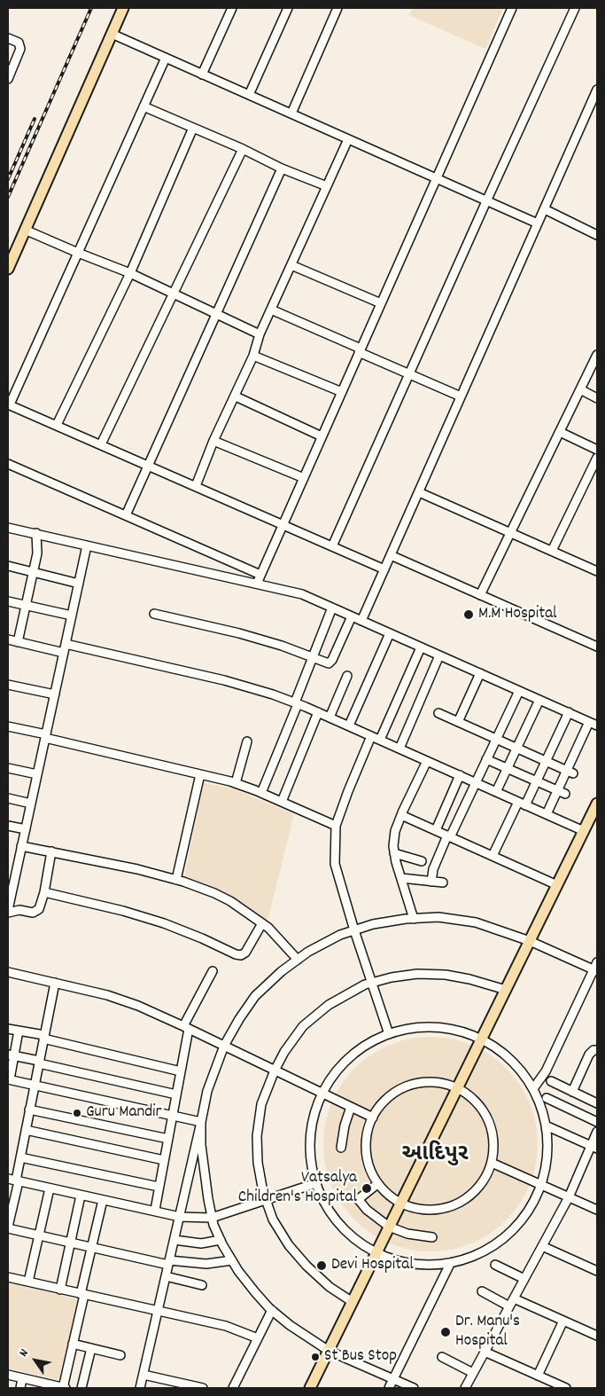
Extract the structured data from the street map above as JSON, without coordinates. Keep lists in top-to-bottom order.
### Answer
{
  "districts": ["આદિપુર"],
  "places": [
    "M.M Hospital",
    "Guru Mandir",
    "Vatsalya Children's Hospital",
    "Devi Hospital",
    "Dr. Manu's Hospital",
    "St Bus Stop"
  ],
  "north": "top left"
}
